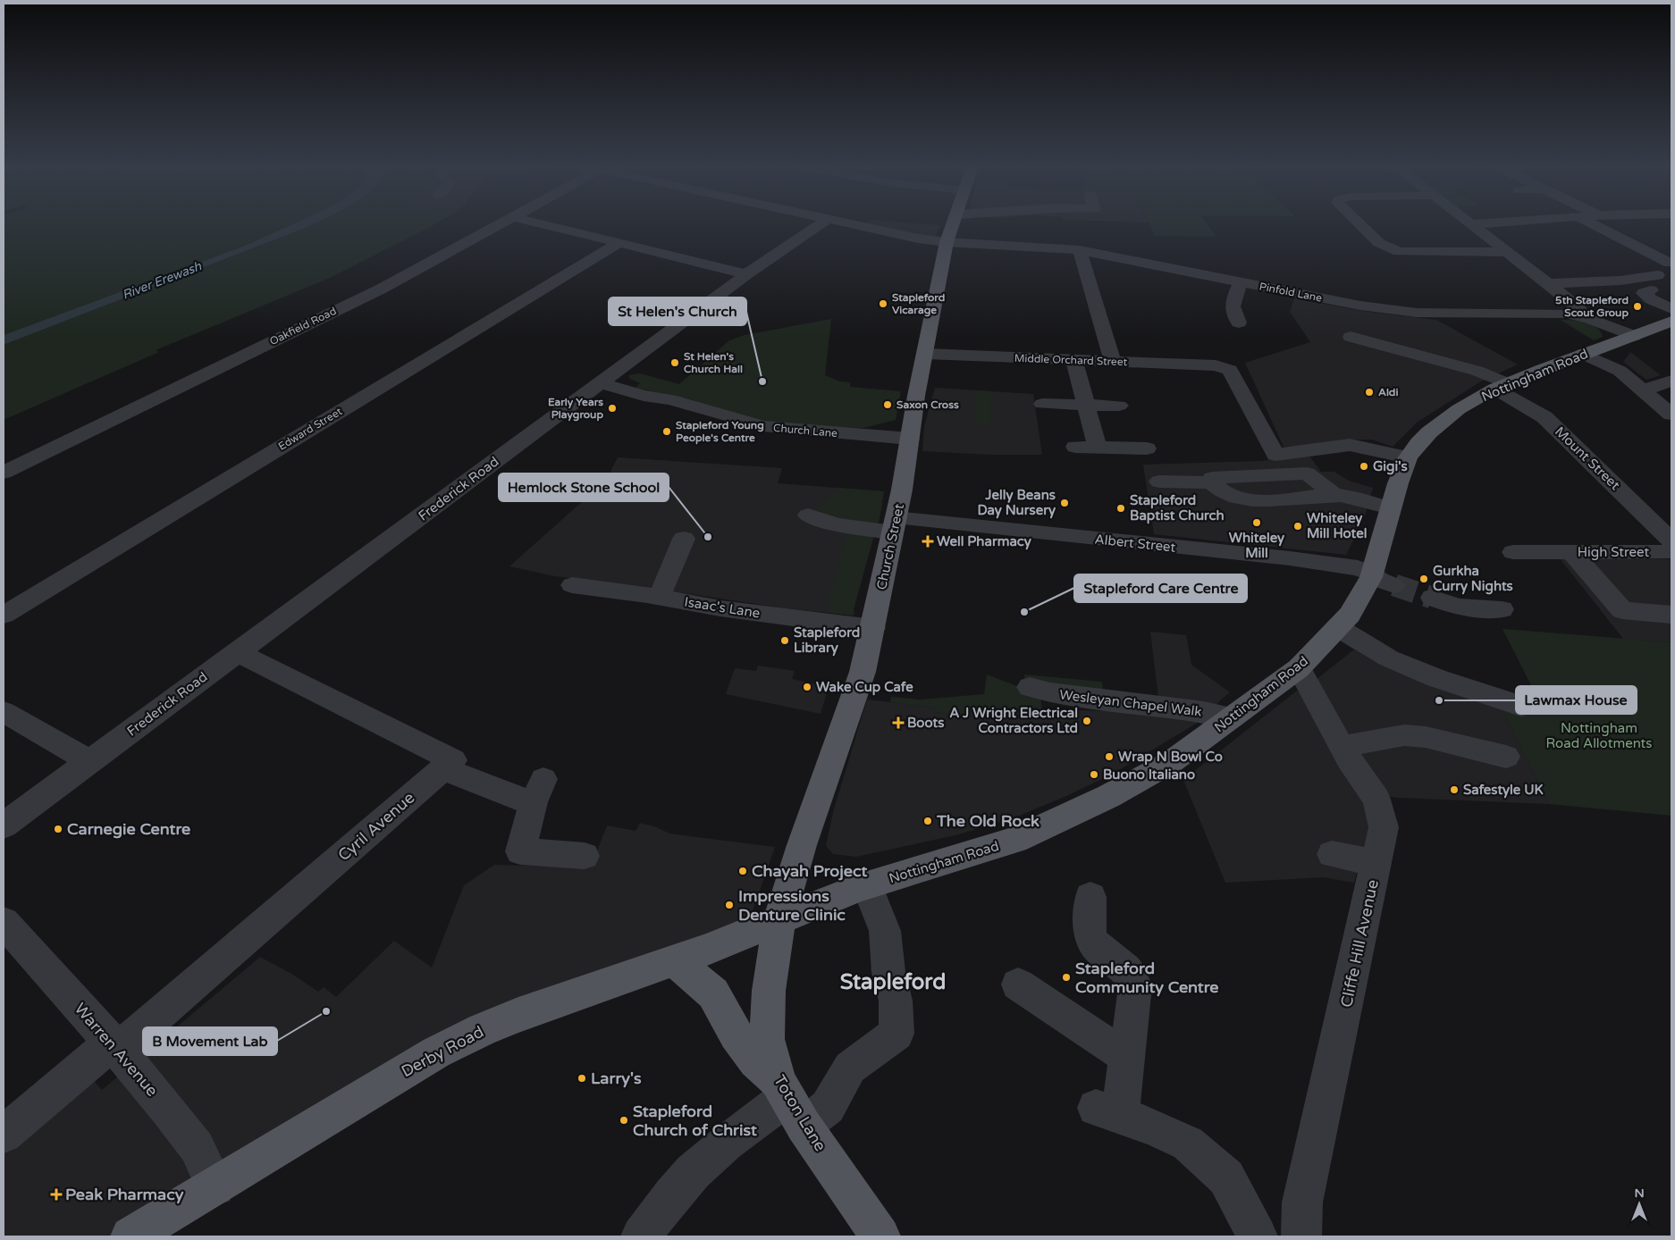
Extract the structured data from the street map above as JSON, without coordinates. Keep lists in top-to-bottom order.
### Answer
{
  "streets": {
    "main road": [
      "Nottingham Road",
      "Church Street",
      "Derby Road",
      "Toton Lane"
    ],
    "street": [
      "Pinfold Lane",
      "Oakfield Road",
      "Middle Orchard Street",
      "Edward Street",
      "Church Lane",
      "Mount Street",
      "Frederick Road",
      "Albert Street",
      "High Street",
      "Isaac's Lane",
      "Wesleyan Chapel Walk",
      "Cyril Avenue",
      "Cliffe Hill Avenue",
      "Warren Avenue"
    ]
  },
  "crossings": [
    ["Pinfold Lane", "Nottingham Road"],
    ["Pinfold Lane", "Church Street"],
    ["Middle Orchard Street", "Nottingham Road"],
    ["Middle Orchard Street", "Church Street"],
    ["Nottingham Road", "Mount Street"],
    ["Nottingham Road", "Albert Street"],
    ["Nottingham Road", "Church Street"],
    ["Nottingham Road", "Wesleyan Chapel Walk"],
    ["Nottingham Road", "Cliffe Hill Avenue"],
    ["Nottingham Road", "Derby Road"],
    ["Nottingham Road", "Toton Lane"],
    ["Church Lane", "Frederick Road"],
    ["Church Lane", "Church Street"],
    ["Albert Street", "Church Street"],
    ["Church Street", "Isaac's Lane"],
    ["Church Street", "Derby Road"],
    ["Church Street", "Toton Lane"],
    ["Cyril Avenue", "Warren Avenue"],
    ["Warren Avenue", "Derby Road"],
    ["Derby Road", "Toton Lane"]
  ],
  "districts": ["Stapleford"],
  "water": ["River Erewash"],
  "parks": ["Nottingham Road Allotments"],
  "places": {
    "other": [
      "Stapleford Vicarage",
      "5th Stapleford Scout Group",
      "St Helen's Church Hall",
      "St Helen's Church",
      "Aldi",
      "Saxon Cross",
      "Early Years Playgroup",
      "Stapleford Young People's Centre",
      "Gigi's",
      "Jelly Beans Day Nursery",
      "Stapleford Baptist Church",
      "Whiteley Mill",
      "Whiteley Mill Hotel",
      "Hemlock Stone School",
      "Gurkha Curry Nights",
      "Stapleford Care Centre",
      "Stapleford Library",
      "Wake Cup Cafe",
      "Lawmax House",
      "A J Wright Electrical Contractors Ltd",
      "Wrap N Bowl Co",
      "Buono Italiano",
      "Safestyle UK",
      "The Old Rock",
      "Carnegie Centre",
      "Chayah Project",
      "Impressions Denture Clinic",
      "Stapleford Community Centre",
      "B Movement Lab",
      "Larry's",
      "Stapleford Church of Christ"
    ],
    "health": ["Well Pharmacy", "Boots", "Peak Pharmacy"]
  },
  "north": "top"
}
